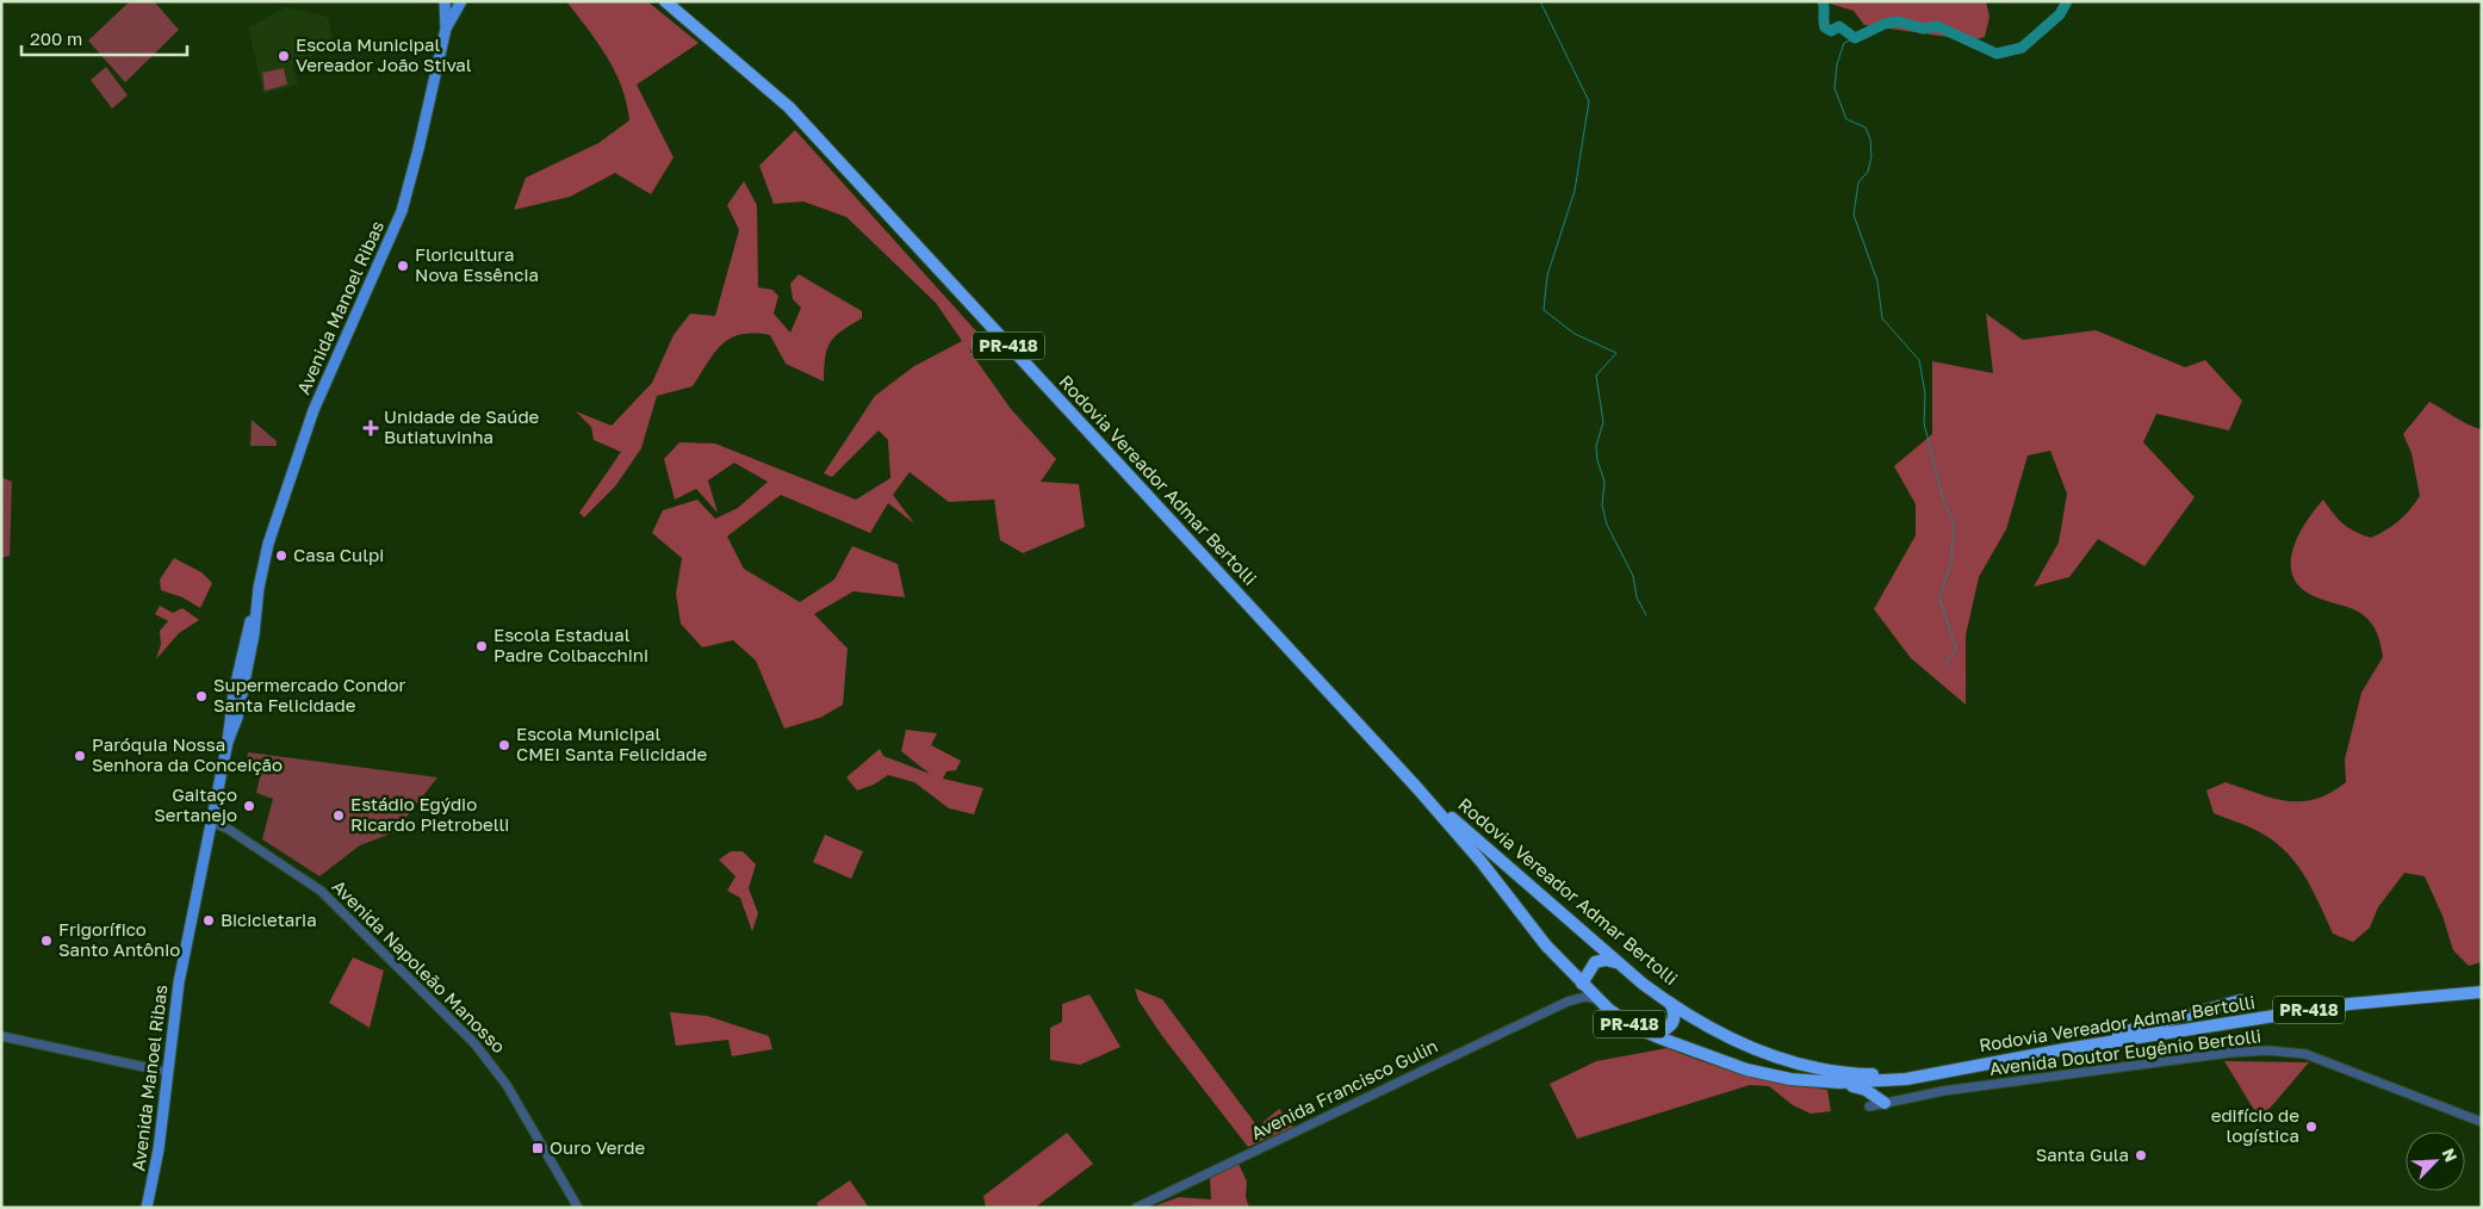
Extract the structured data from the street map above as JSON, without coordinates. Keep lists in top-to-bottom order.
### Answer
{
  "streets": {
    "highway": ["PR-418", "Rodovia Vereador Admar Bertolli"],
    "main road": ["Avenida Manoel Ribas"],
    "street": ["Avenida Napoleão Manosso", "Avenida Doutor Eugênio Bertolli", "Avenida Francisco Gulin"]
  },
  "crossings": [
    ["Avenida Manoel Ribas", "Avenida Napoleão Manosso"],
    ["Rodovia Vereador Admar Bertolli", "Avenida Francisco Gulin"]
  ],
  "places": {
    "other": [
      "Escola Municipal Vereador João Stival",
      "Floricultura Nova Essência",
      "Casa Culpi",
      "Escola Estadual Padre Colbacchini",
      "Supermercado Condor Santa Felicidade",
      "Escola Municipal CMEI Santa Felicidade",
      "Paróquia Nossa Senhora da Conceição",
      "Gaitaço Sertanejo",
      "Estádio Egýdio Ricardo Pietrobelli",
      "Bicicletaria",
      "Frigorífico Santo Antônio",
      "edifício de logística",
      "Santa Gula"
    ],
    "health": ["Unidade de Saúde Butiatuvinha"],
    "transit": ["Ouro Verde"]
  },
  "scale_bar": "200 m",
  "north": "top right"
}
